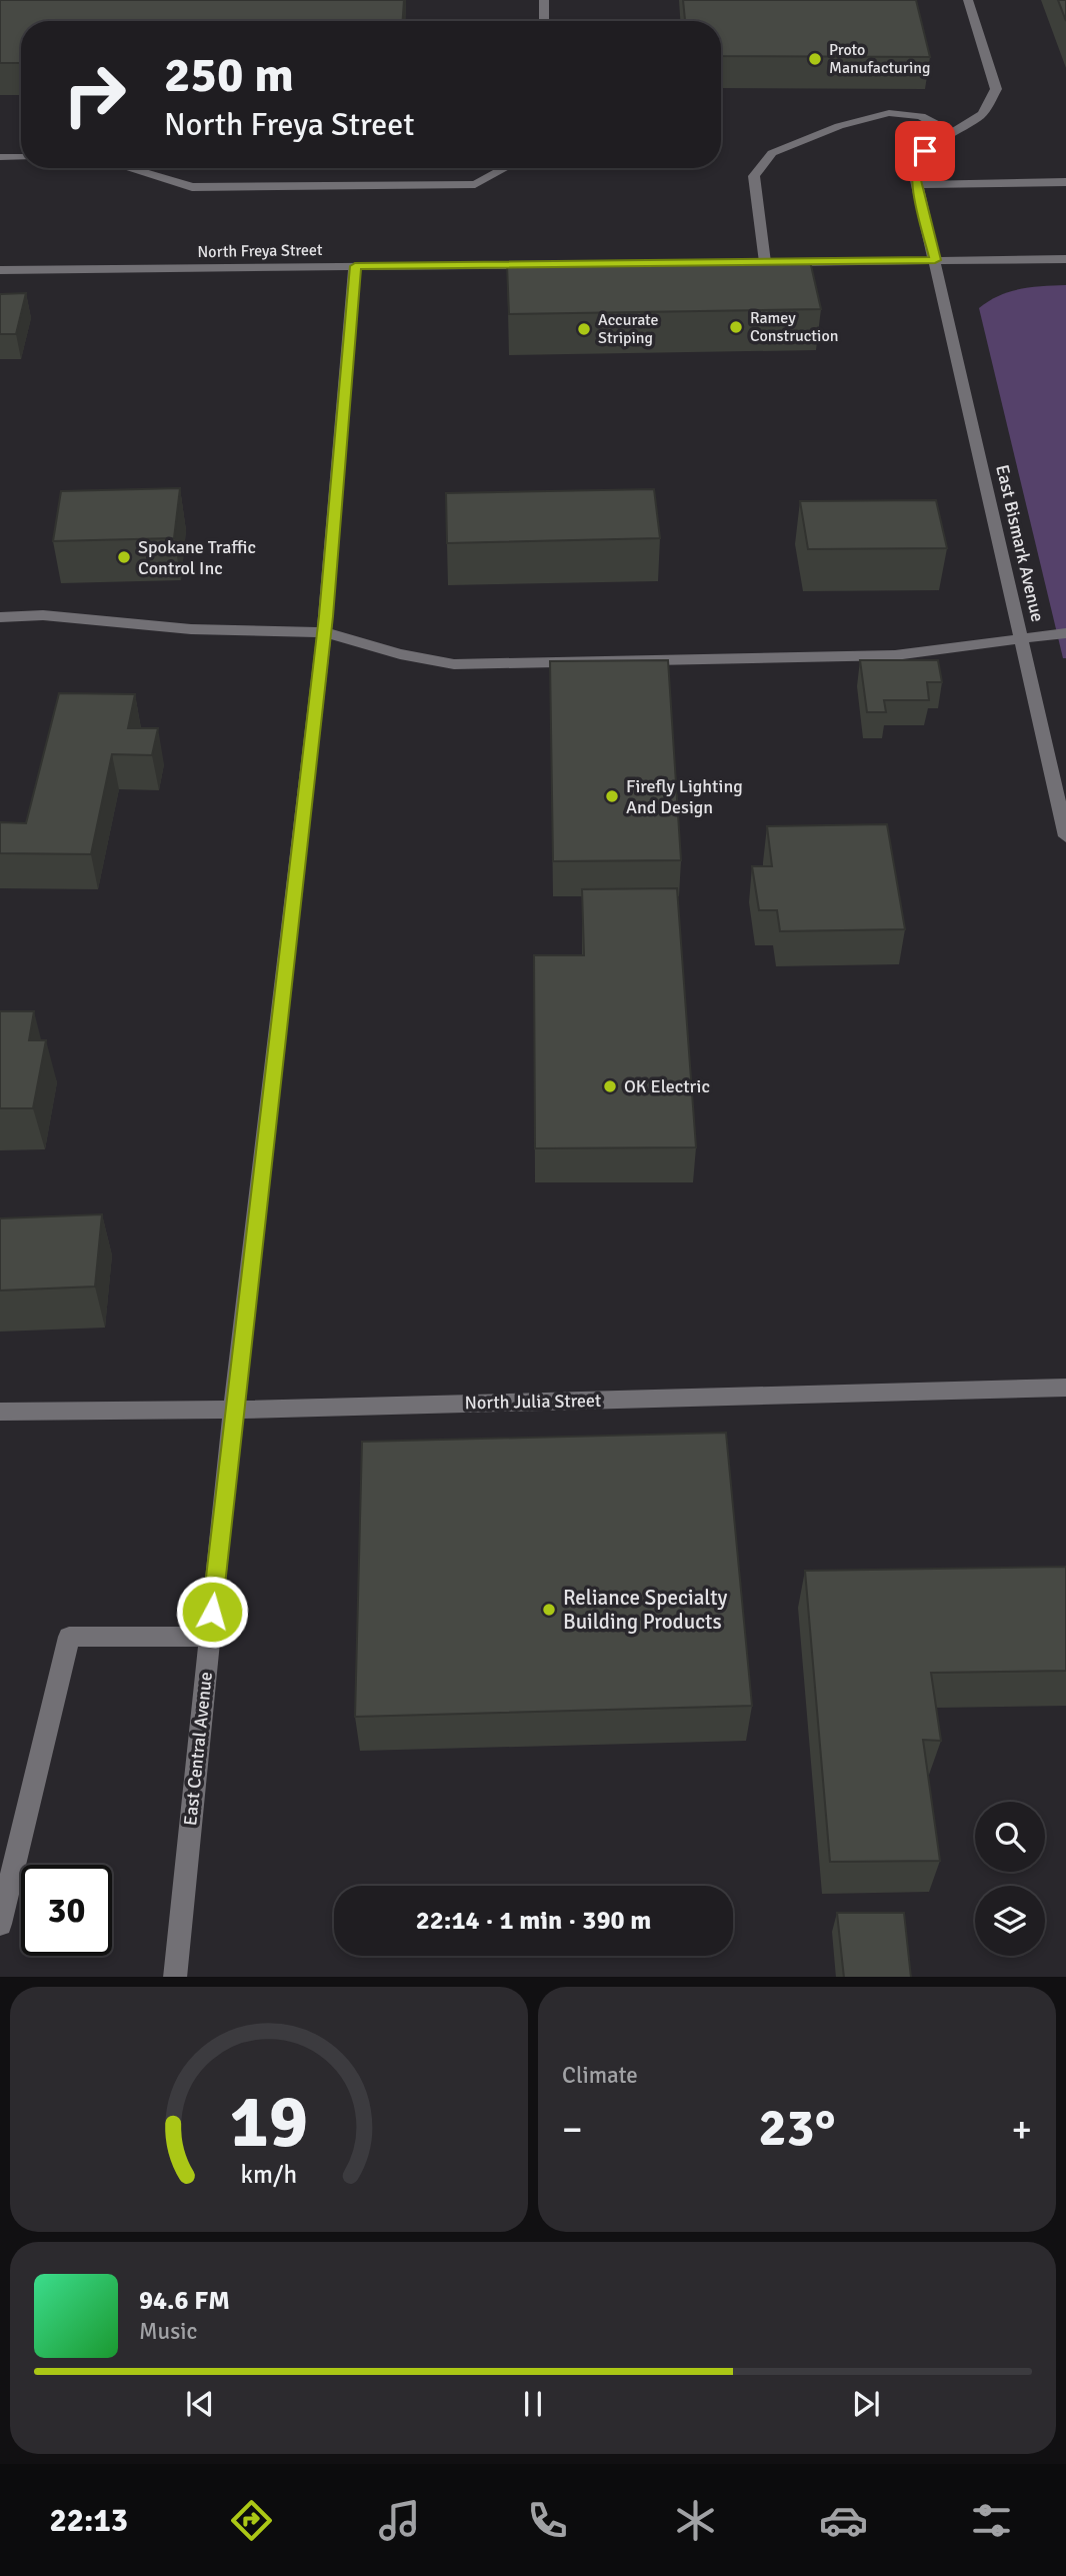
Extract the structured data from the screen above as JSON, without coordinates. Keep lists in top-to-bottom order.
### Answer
{
  "streets": {
    "street": [
      "North Freya Street",
      "East Bismark Avenue",
      "North Julia Street",
      "East Central Avenue"
    ]
  },
  "crossings": [
    ["North Freya Street", "East Central Avenue"],
    ["North Julia Street", "East Central Avenue"]
  ],
  "places": [
    "Proto Manufacturing",
    "Ramey Construction",
    "Accurate Striping",
    "Spokane Traffic Control Inc",
    "Firefly Lighting And Design",
    "OK Electric",
    "Reliance Specialty Building Products"
  ],
  "page": {
    "turn": ["250 m", "North Freya Street"],
    "limit": "30",
    "trip": "22:14 · 1 min · 390 m",
    "tile": "Climate",
    "heat": ["−", "23°", "+"],
    "song": ["94.6 FM", "Music"],
    "tabs": "22:13",
    "gauge": ["19", "km/h"]
  }
}
